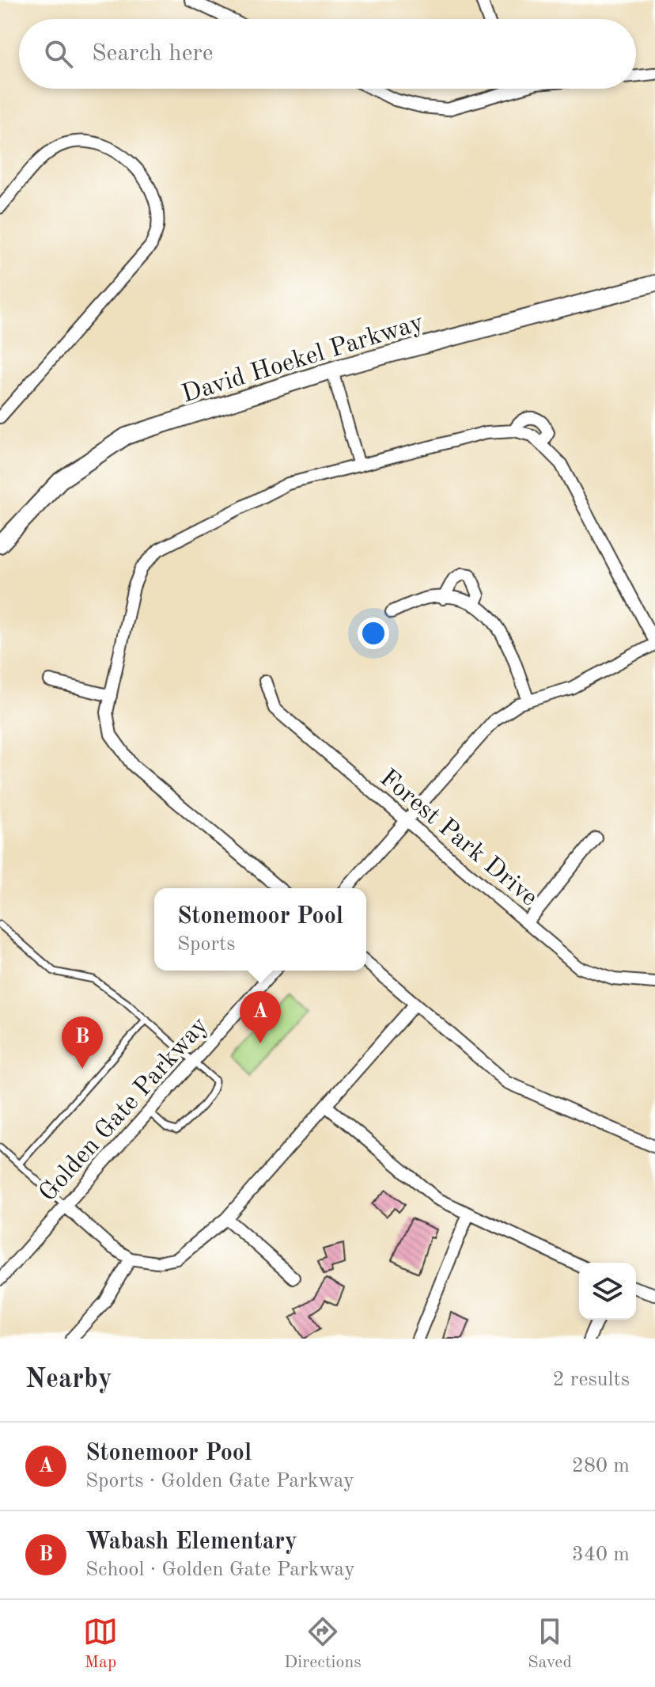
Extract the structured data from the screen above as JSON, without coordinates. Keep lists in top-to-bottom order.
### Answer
{
  "streets": {
    "main road": ["David Hoekel Parkway"],
    "street": ["Forest Park Drive", "Golden Gate Parkway"]
  },
  "page": {
    "search": "Search here",
    "popup": ["Stonemoor Pool", "Sports"],
    "pins": ["A", "B"],
    "heading": ["Nearby", "2 results"],
    "list": [
      {
        "mark": "A",
        "name": "Stonemoor Pool",
        "note": "Sports · Golden Gate Parkway",
        "value": "280 m"
      },
      {
        "mark": "B",
        "name": "Wabash Elementary",
        "note": "School · Golden Gate Parkway",
        "value": "340 m"
      }
    ],
    "nav": ["Map", "Directions", "Saved"]
  }
}
